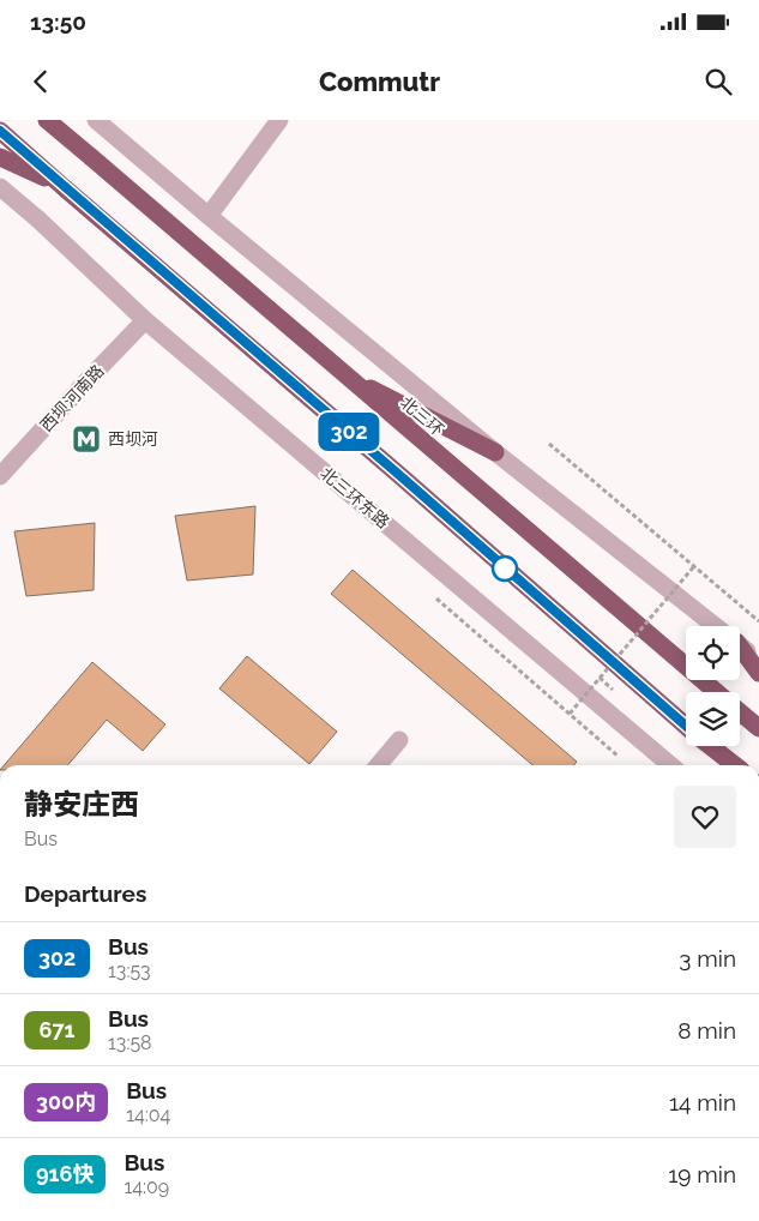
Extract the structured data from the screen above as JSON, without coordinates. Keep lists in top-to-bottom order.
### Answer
{
  "streets": {
    "highway": ["北三环"],
    "street": ["西坝河南路", "北三环东路"]
  },
  "crossings": [
    ["西坝河南路", "北三环东路"]
  ],
  "places": {
    "metro station": ["西坝河"]
  },
  "lines": ["bus line 302"],
  "page": {
    "status": "13:50",
    "header": "Commutr",
    "on_map": "302",
    "heading": [
      ["静安庄西", "Bus"],
      "Departures"
    ],
    "list": [
      {
        "mark": "302",
        "name": "Bus",
        "note": "13:53",
        "value": "3 min"
      },
      {
        "mark": "671",
        "name": "Bus",
        "note": "13:58",
        "value": "8 min"
      },
      {
        "mark": "300内",
        "name": "Bus",
        "note": "14:04",
        "value": "14 min"
      },
      {
        "mark": "916快",
        "name": "Bus",
        "note": "14:09",
        "value": "19 min"
      }
    ]
  }
}
